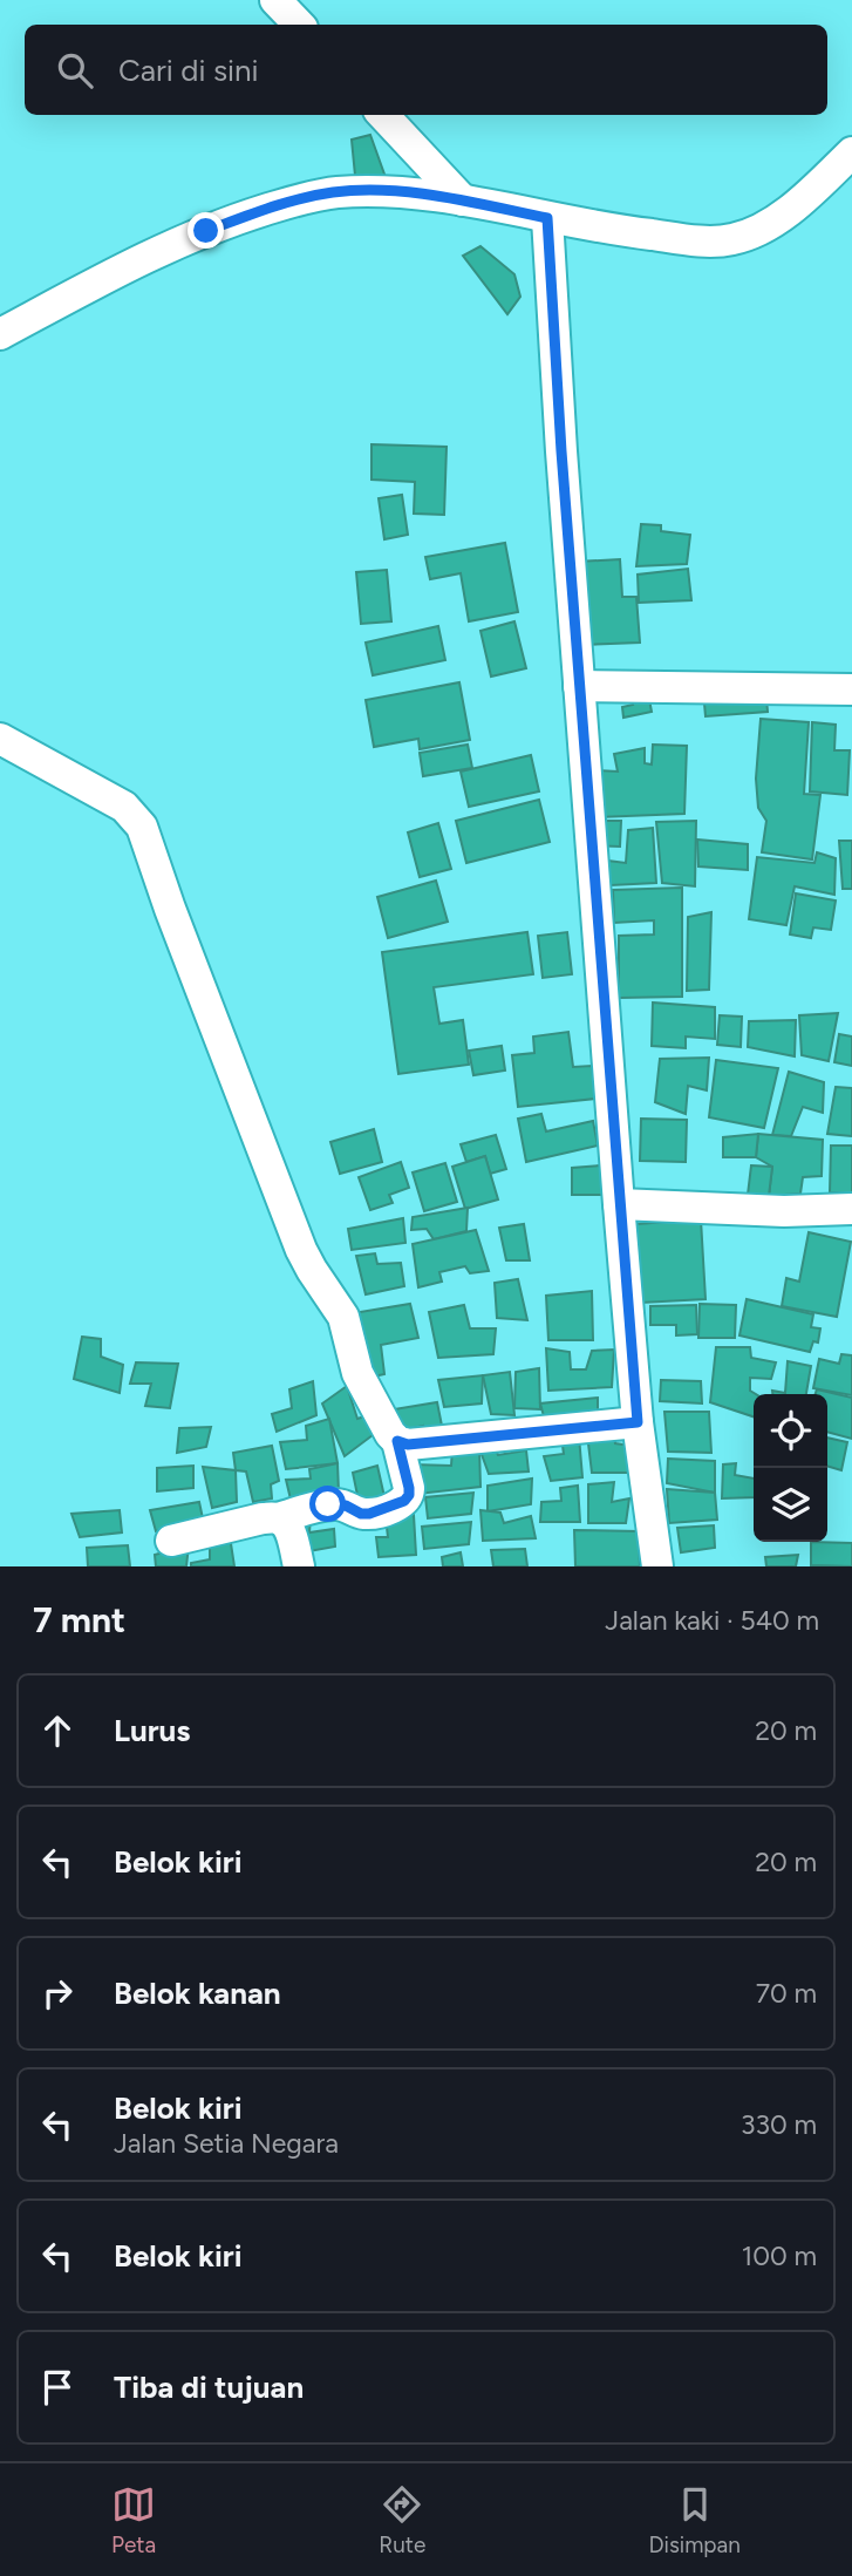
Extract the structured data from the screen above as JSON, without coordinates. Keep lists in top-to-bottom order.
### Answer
{
  "page": {
    "search": "Cari di sini",
    "heading": ["7 mnt", "Jalan kaki · 540 m"],
    "list": [
      ["Lurus", "20 m"],
      ["Belok kiri", "20 m"],
      ["Belok kanan", "70 m"],
      ["Belok kiri", "Jalan Setia Negara", "330 m"],
      ["Belok kiri", "100 m"],
      "Tiba di tujuan"
    ],
    "nav": ["Peta", "Rute", "Disimpan"]
  }
}
